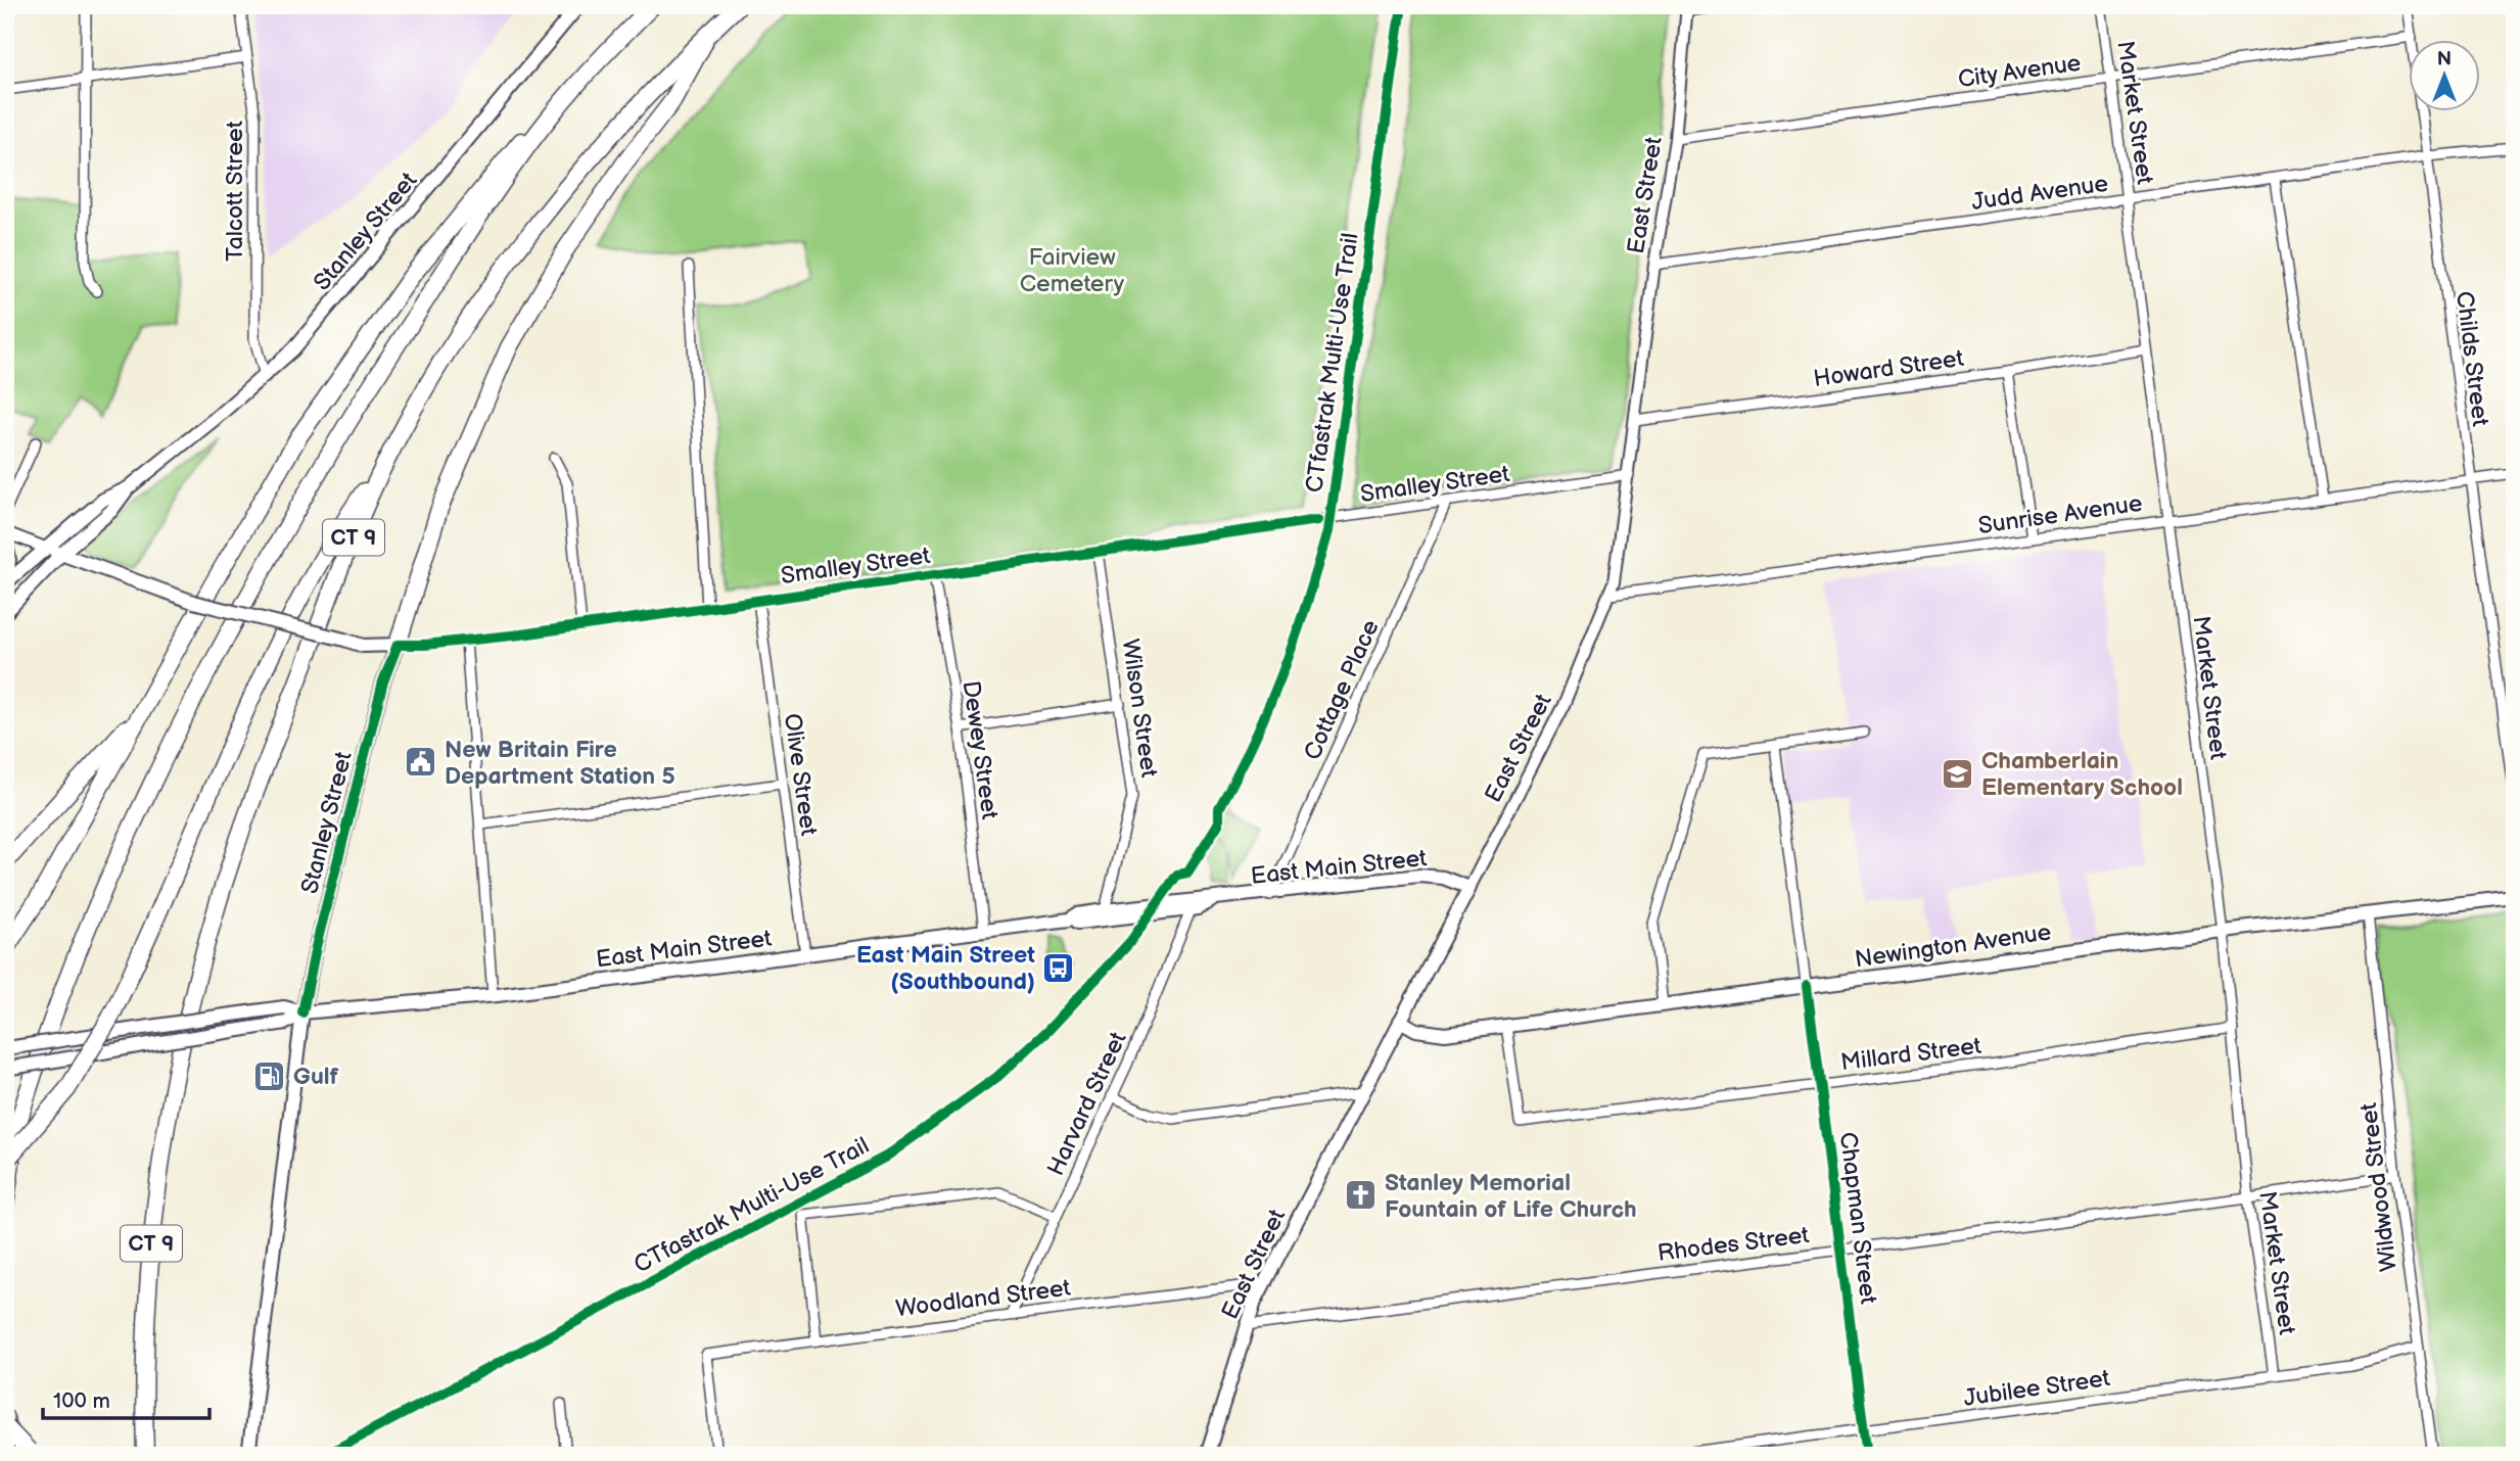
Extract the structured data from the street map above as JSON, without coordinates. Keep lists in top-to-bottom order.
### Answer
{
  "streets": {
    "highway": ["CT 9"],
    "main road": [
      "East Street",
      "Stanley Street",
      "East Main Street",
      "Newington Avenue"
    ],
    "street": [
      "City Avenue",
      "Market Street",
      "Talcott Street",
      "Judd Avenue",
      "Childs Street",
      "Howard Street",
      "Smalley Street",
      "Sunrise Avenue",
      "Cottage Place",
      "Wilson Street",
      "Dewey Street",
      "Olive Street",
      "Millard Street",
      "Harvard Street",
      "Wildwood Street",
      "Chapman Street",
      "Rhodes Street",
      "Woodland Street",
      "Jubilee Street"
    ],
    "cycle path": ["CTfastrak Multi-Use Trail"]
  },
  "crossings": [
    ["City Avenue", "Market Street"],
    ["City Avenue", "East Street"],
    ["City Avenue", "Childs Street"],
    ["Market Street", "Judd Avenue"],
    ["Market Street", "Howard Street"],
    ["Market Street", "Sunrise Avenue"],
    ["Market Street", "Newington Avenue"],
    ["Market Street", "Millard Street"],
    ["Market Street", "Rhodes Street"],
    ["Market Street", "Jubilee Street"],
    ["Talcott Street", "Stanley Street"],
    ["Judd Avenue", "East Street"],
    ["Judd Avenue", "Childs Street"],
    ["East Street", "Howard Street"],
    ["East Street", "Smalley Street"],
    ["East Street", "Sunrise Avenue"],
    ["East Street", "East Main Street"],
    ["East Street", "Newington Avenue"],
    ["East Street", "Rhodes Street"],
    ["East Street", "Woodland Street"],
    ["Stanley Street", "Smalley Street"],
    ["Stanley Street", "East Main Street"],
    ["Childs Street", "Sunrise Avenue"],
    ["Smalley Street", "Cottage Place"],
    ["Smalley Street", "Wilson Street"],
    ["Smalley Street", "Dewey Street"],
    ["Smalley Street", "Olive Street"],
    ["Cottage Place", "East Main Street"],
    ["Wilson Street", "East Main Street"],
    ["Dewey Street", "East Main Street"],
    ["Olive Street", "East Main Street"],
    ["East Main Street", "Harvard Street"],
    ["Newington Avenue", "Millard Street"],
    ["Newington Avenue", "Wildwood Street"],
    ["Newington Avenue", "Chapman Street"],
    ["Millard Street", "Chapman Street"],
    ["Harvard Street", "Woodland Street"],
    ["Wildwood Street", "Rhodes Street"],
    ["Wildwood Street", "Jubilee Street"],
    ["Chapman Street", "Rhodes Street"],
    ["Chapman Street", "Jubilee Street"]
  ],
  "parks": ["Fairview Cemetery"],
  "places": {
    "public building": ["New Britain Fire Department Station 5"],
    "school or university": ["Chamberlain Elementary School"],
    "bus stop": ["East Main Street (Southbound)"],
    "fuel station": ["Gulf"],
    "church": ["Stanley Memorial Fountain of Life Church"]
  },
  "scale_bar": "100 m",
  "north": "top"
}
